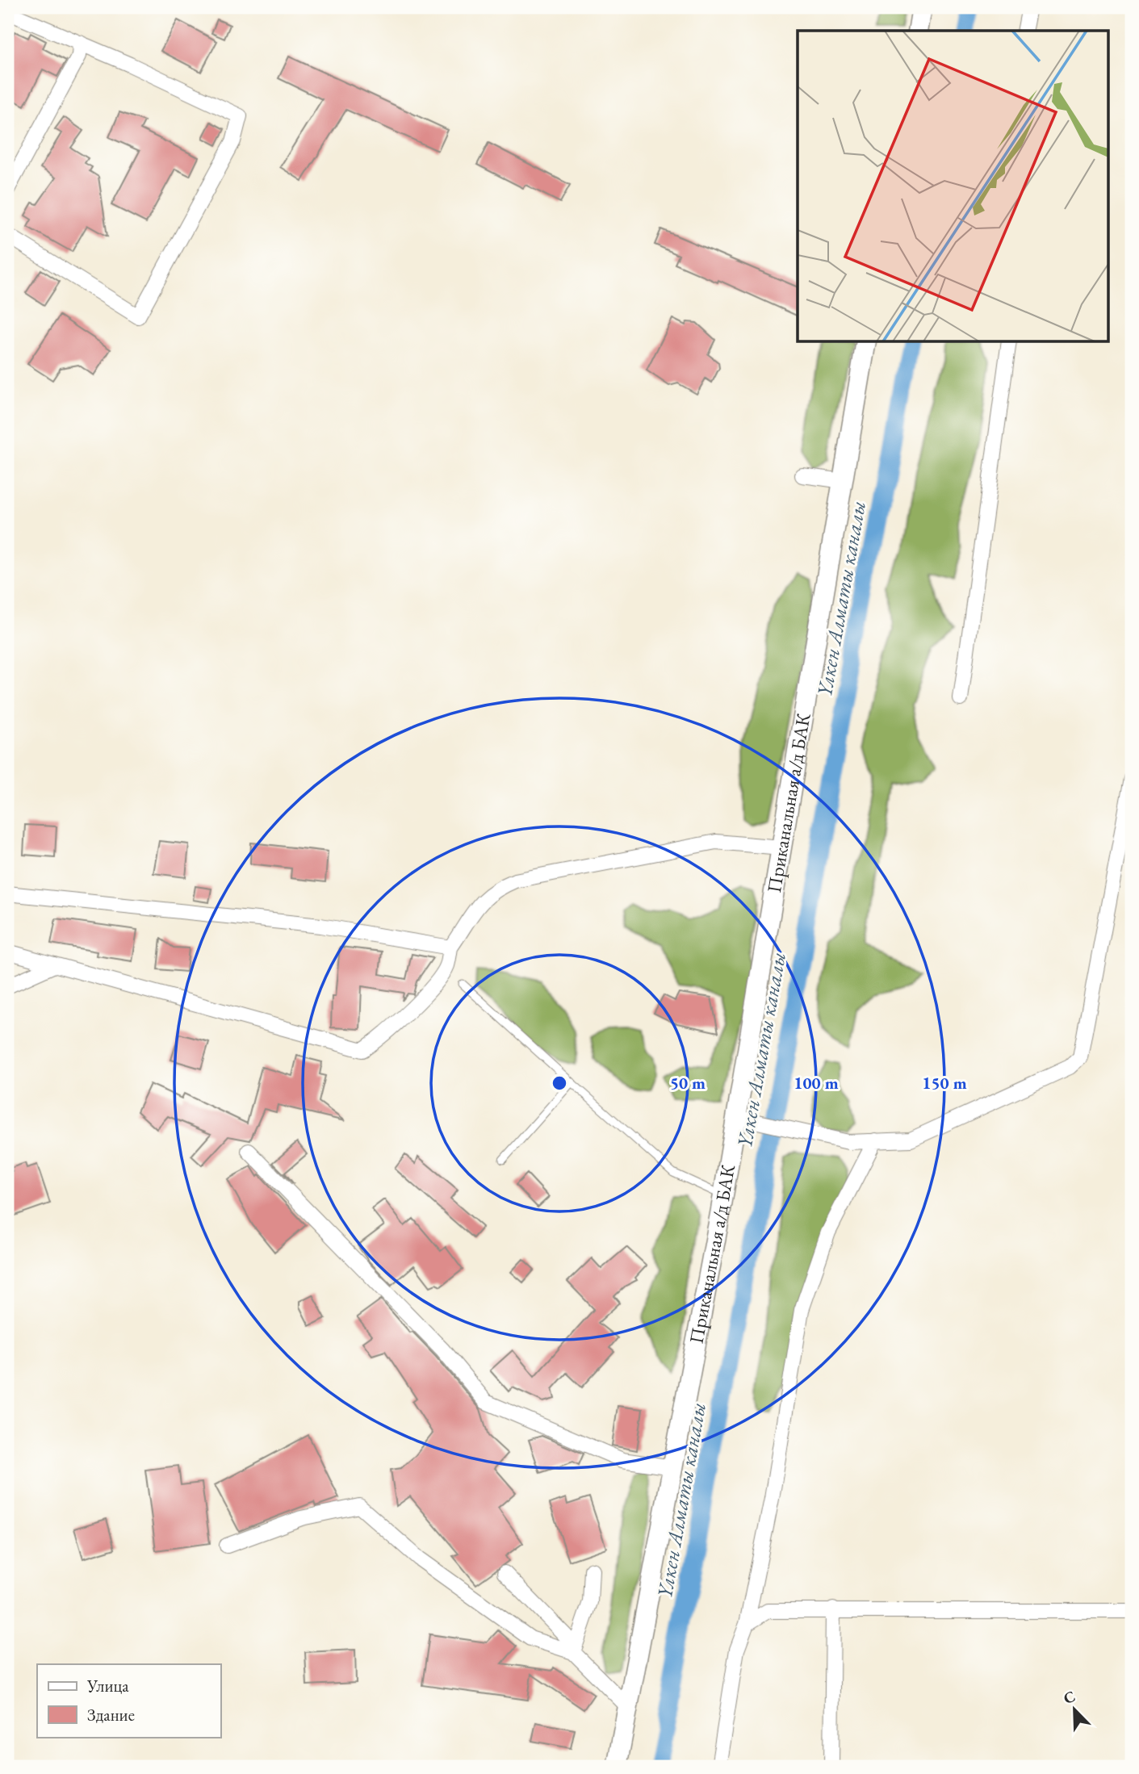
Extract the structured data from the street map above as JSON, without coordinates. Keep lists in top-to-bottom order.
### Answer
{
  "streets": {
    "main road": ["Приканальная а/д БАК"]
  },
  "water": ["Үлкен Алматы каналы"],
  "legend": ["Улица", "Здание"],
  "north": "top left",
  "rings": ["50 m", "100 m", "150 m"]
}
